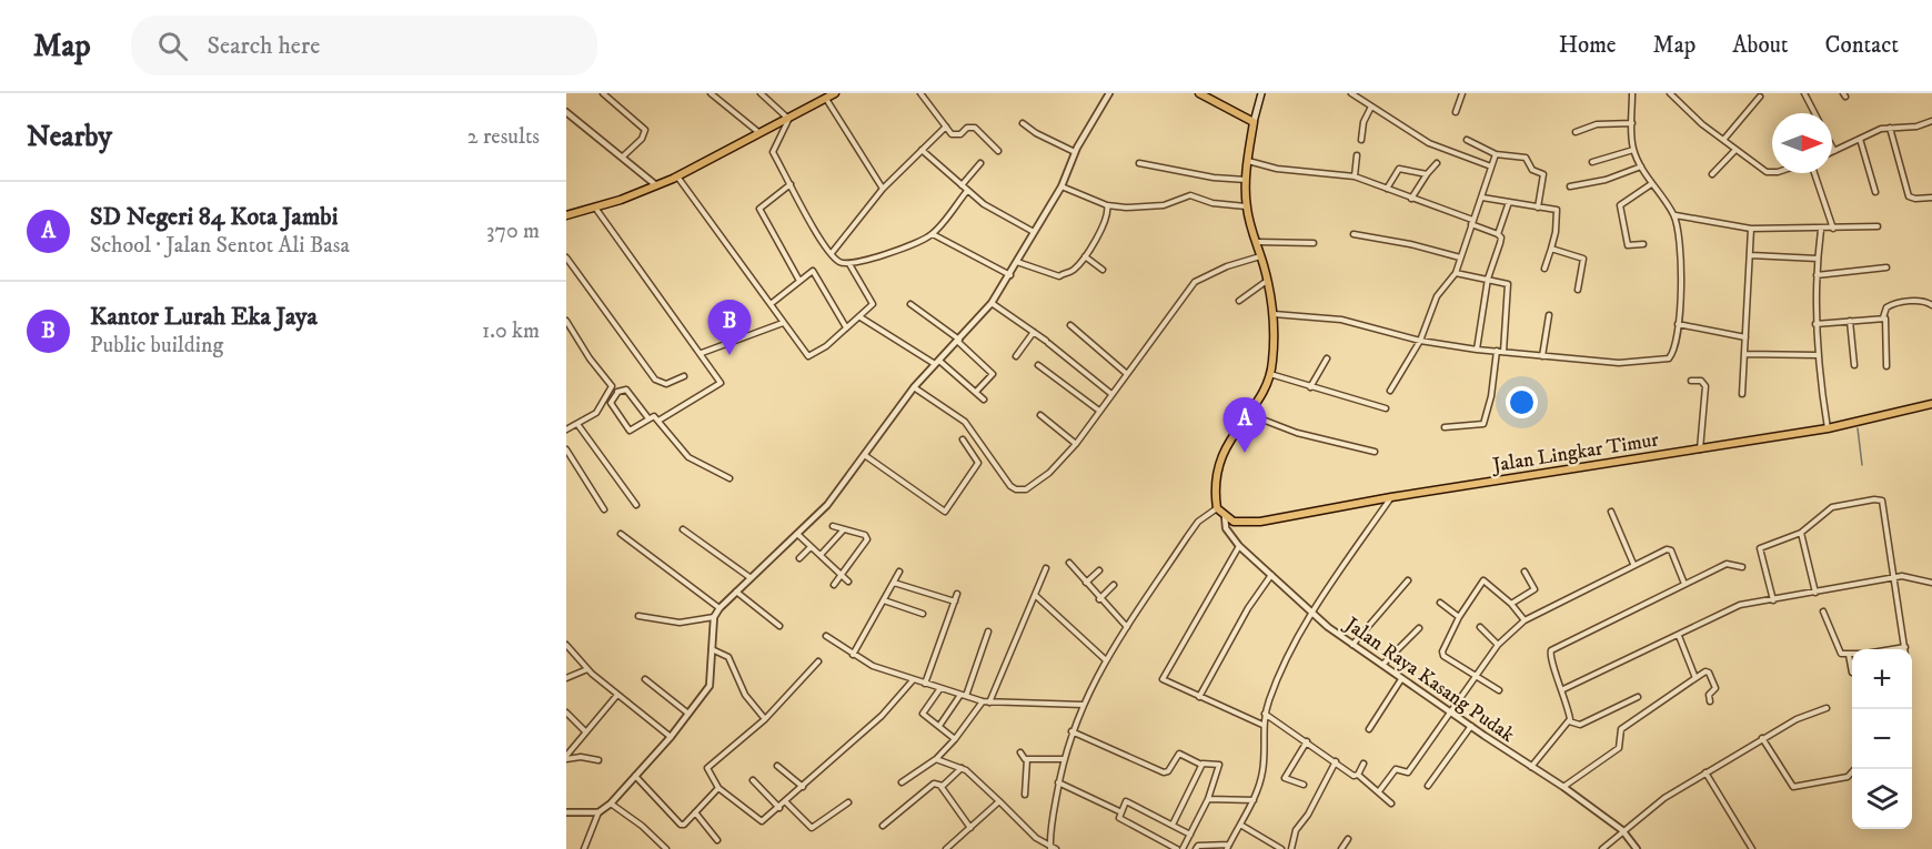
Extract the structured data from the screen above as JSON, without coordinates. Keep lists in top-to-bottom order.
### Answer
{
  "streets": {
    "highway": ["Jalan Lingkar Timur"],
    "street": ["Jalan Raya Kasang Pudak"]
  },
  "crossings": [
    ["Jalan Lingkar Timur", "Jalan Raya Kasang Pudak"]
  ],
  "north": "right",
  "page": {
    "header": "Map",
    "search": "Search here",
    "nav": [
      "Home",
      "Map",
      "About",
      "Contact"
    ],
    "heading": ["Nearby", "2 results"],
    "list": [
      {
        "mark": "A",
        "name": "SD Negeri 84 Kota Jambi",
        "note": "School · Jalan Sentot Ali Basa",
        "value": "370 m"
      },
      {
        "mark": "B",
        "name": "Kantor Lurah Eka Jaya",
        "note": "Public building",
        "value": "1.0 km"
      }
    ],
    "pins": ["B", "A"],
    "map_buttons": ["+", "−"]
  }
}
